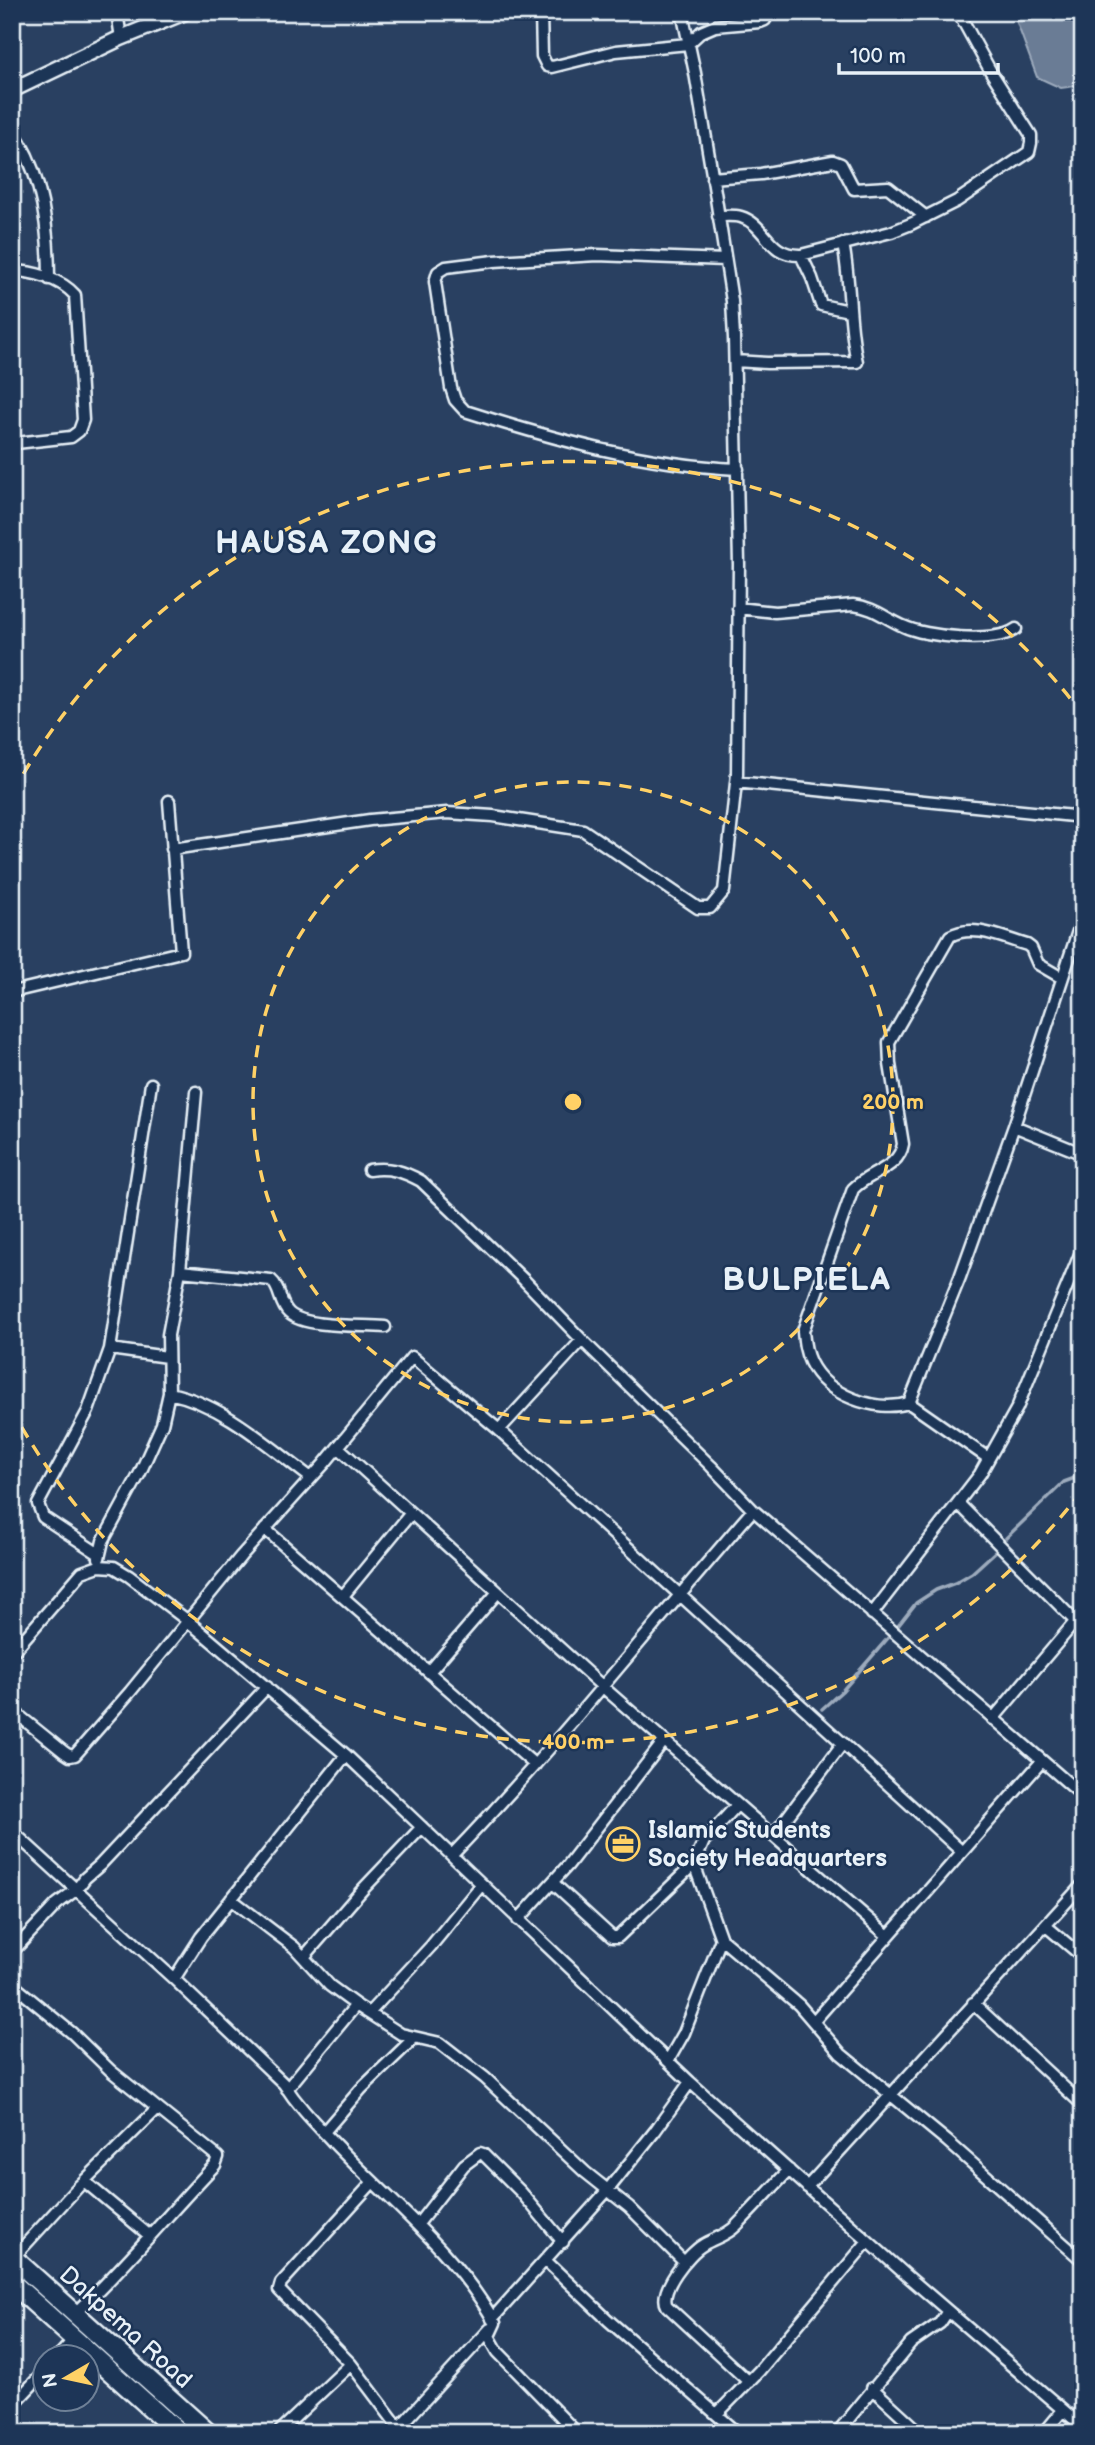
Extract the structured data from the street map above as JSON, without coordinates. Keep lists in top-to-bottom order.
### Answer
{
  "streets": {
    "highway": ["Dakpema Road"]
  },
  "districts": ["HAUSA ZONG", "BULPIELA"],
  "places": {
    "office": ["Islamic Students Society Headquarters"]
  },
  "scale_bar": "100 m",
  "north": "left",
  "rings": ["200 m", "400 m"]
}
